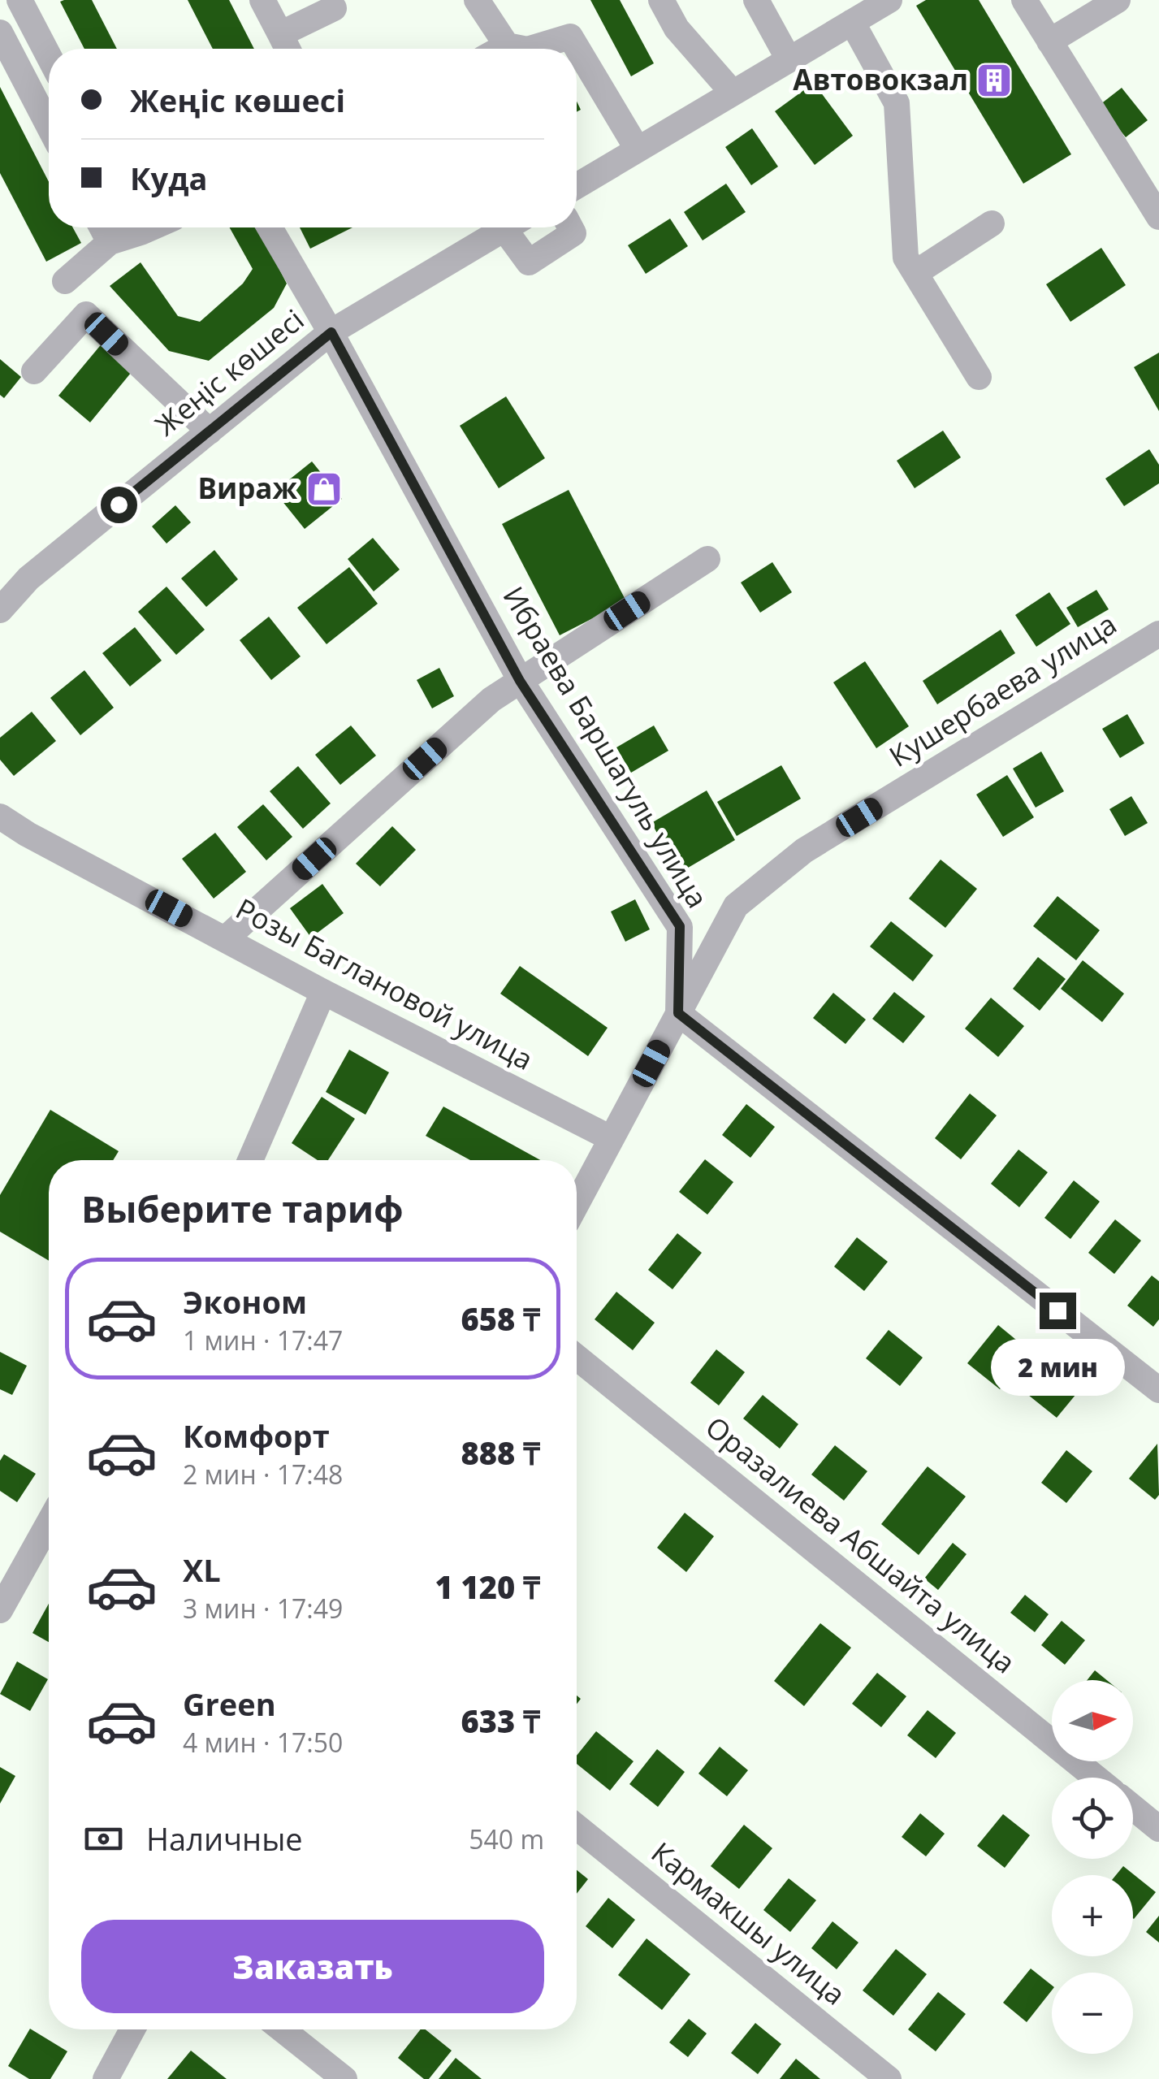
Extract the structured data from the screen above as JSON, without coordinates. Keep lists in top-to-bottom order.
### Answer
{
  "streets": {
    "street": [
      "Жеңіс көшесі",
      "Кушербаева улица",
      "Ибраева Баршагуль улица",
      "Розы Баглановой улица",
      "Оразалиева Абшайта улица",
      "Кармакшы улица"
    ]
  },
  "crossings": [
    ["Жеңіс көшесі", "Ибраева Баршагуль улица"],
    ["Кушербаева улица", "Ибраева Баршагуль улица"],
    ["Кушербаева улица", "Розы Баглановой улица"]
  ],
  "places": {
    "building": ["Автовокзал"],
    "shop": ["Вираж"]
  },
  "north": "right",
  "page": {
    "banner": ["Жеңіс көшесі", "Куда"],
    "heading": "Выберите тариф",
    "list": [
      {
        "name": "Эконом",
        "note": "1 мин · 17:47",
        "value": "658 ₸"
      },
      {
        "name": "Комфорт",
        "note": "2 мин · 17:48",
        "value": "888 ₸"
      },
      {
        "name": "XL",
        "note": "3 мин · 17:49",
        "value": "1 120 ₸"
      },
      {
        "name": "Green",
        "note": "4 мин · 17:50",
        "value": "633 ₸"
      }
    ],
    "bubble": "2 мин",
    "map_buttons": ["+", "−"],
    "pay": ["Наличные", "540 m"],
    "buttons": "Заказать"
  }
}
